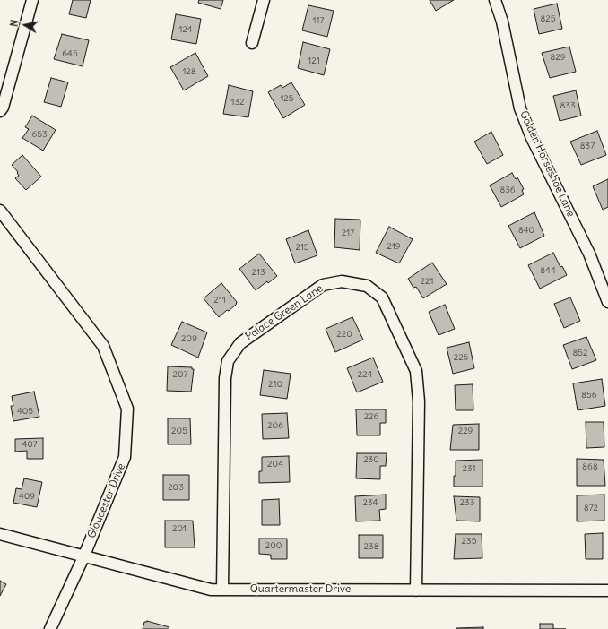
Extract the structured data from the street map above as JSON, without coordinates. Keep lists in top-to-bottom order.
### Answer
{
  "streets": {
    "street": [
      "Golden Horseshoe Lane",
      "Palace Green Lane",
      "Gloucester Drive",
      "Quartermaster Drive"
    ]
  },
  "crossings": [
    ["Palace Green Lane", "Quartermaster Drive"],
    ["Gloucester Drive", "Quartermaster Drive"]
  ],
  "house_numbers": [
    "825",
    "117",
    "124",
    "645",
    "829",
    "121",
    "128",
    "125",
    "132",
    "833",
    "653",
    "837",
    "836",
    "840",
    "217",
    "219",
    "215",
    "844",
    "213",
    "221",
    "211",
    "220",
    "209",
    "852",
    "225",
    "207",
    "224",
    "210",
    "856",
    "405",
    "226",
    "206",
    "205",
    "229",
    "407",
    "230",
    "204",
    "868",
    "231",
    "203",
    "409",
    "234",
    "233",
    "872",
    "201",
    "235",
    "200",
    "238"
  ],
  "north": "left"
}
